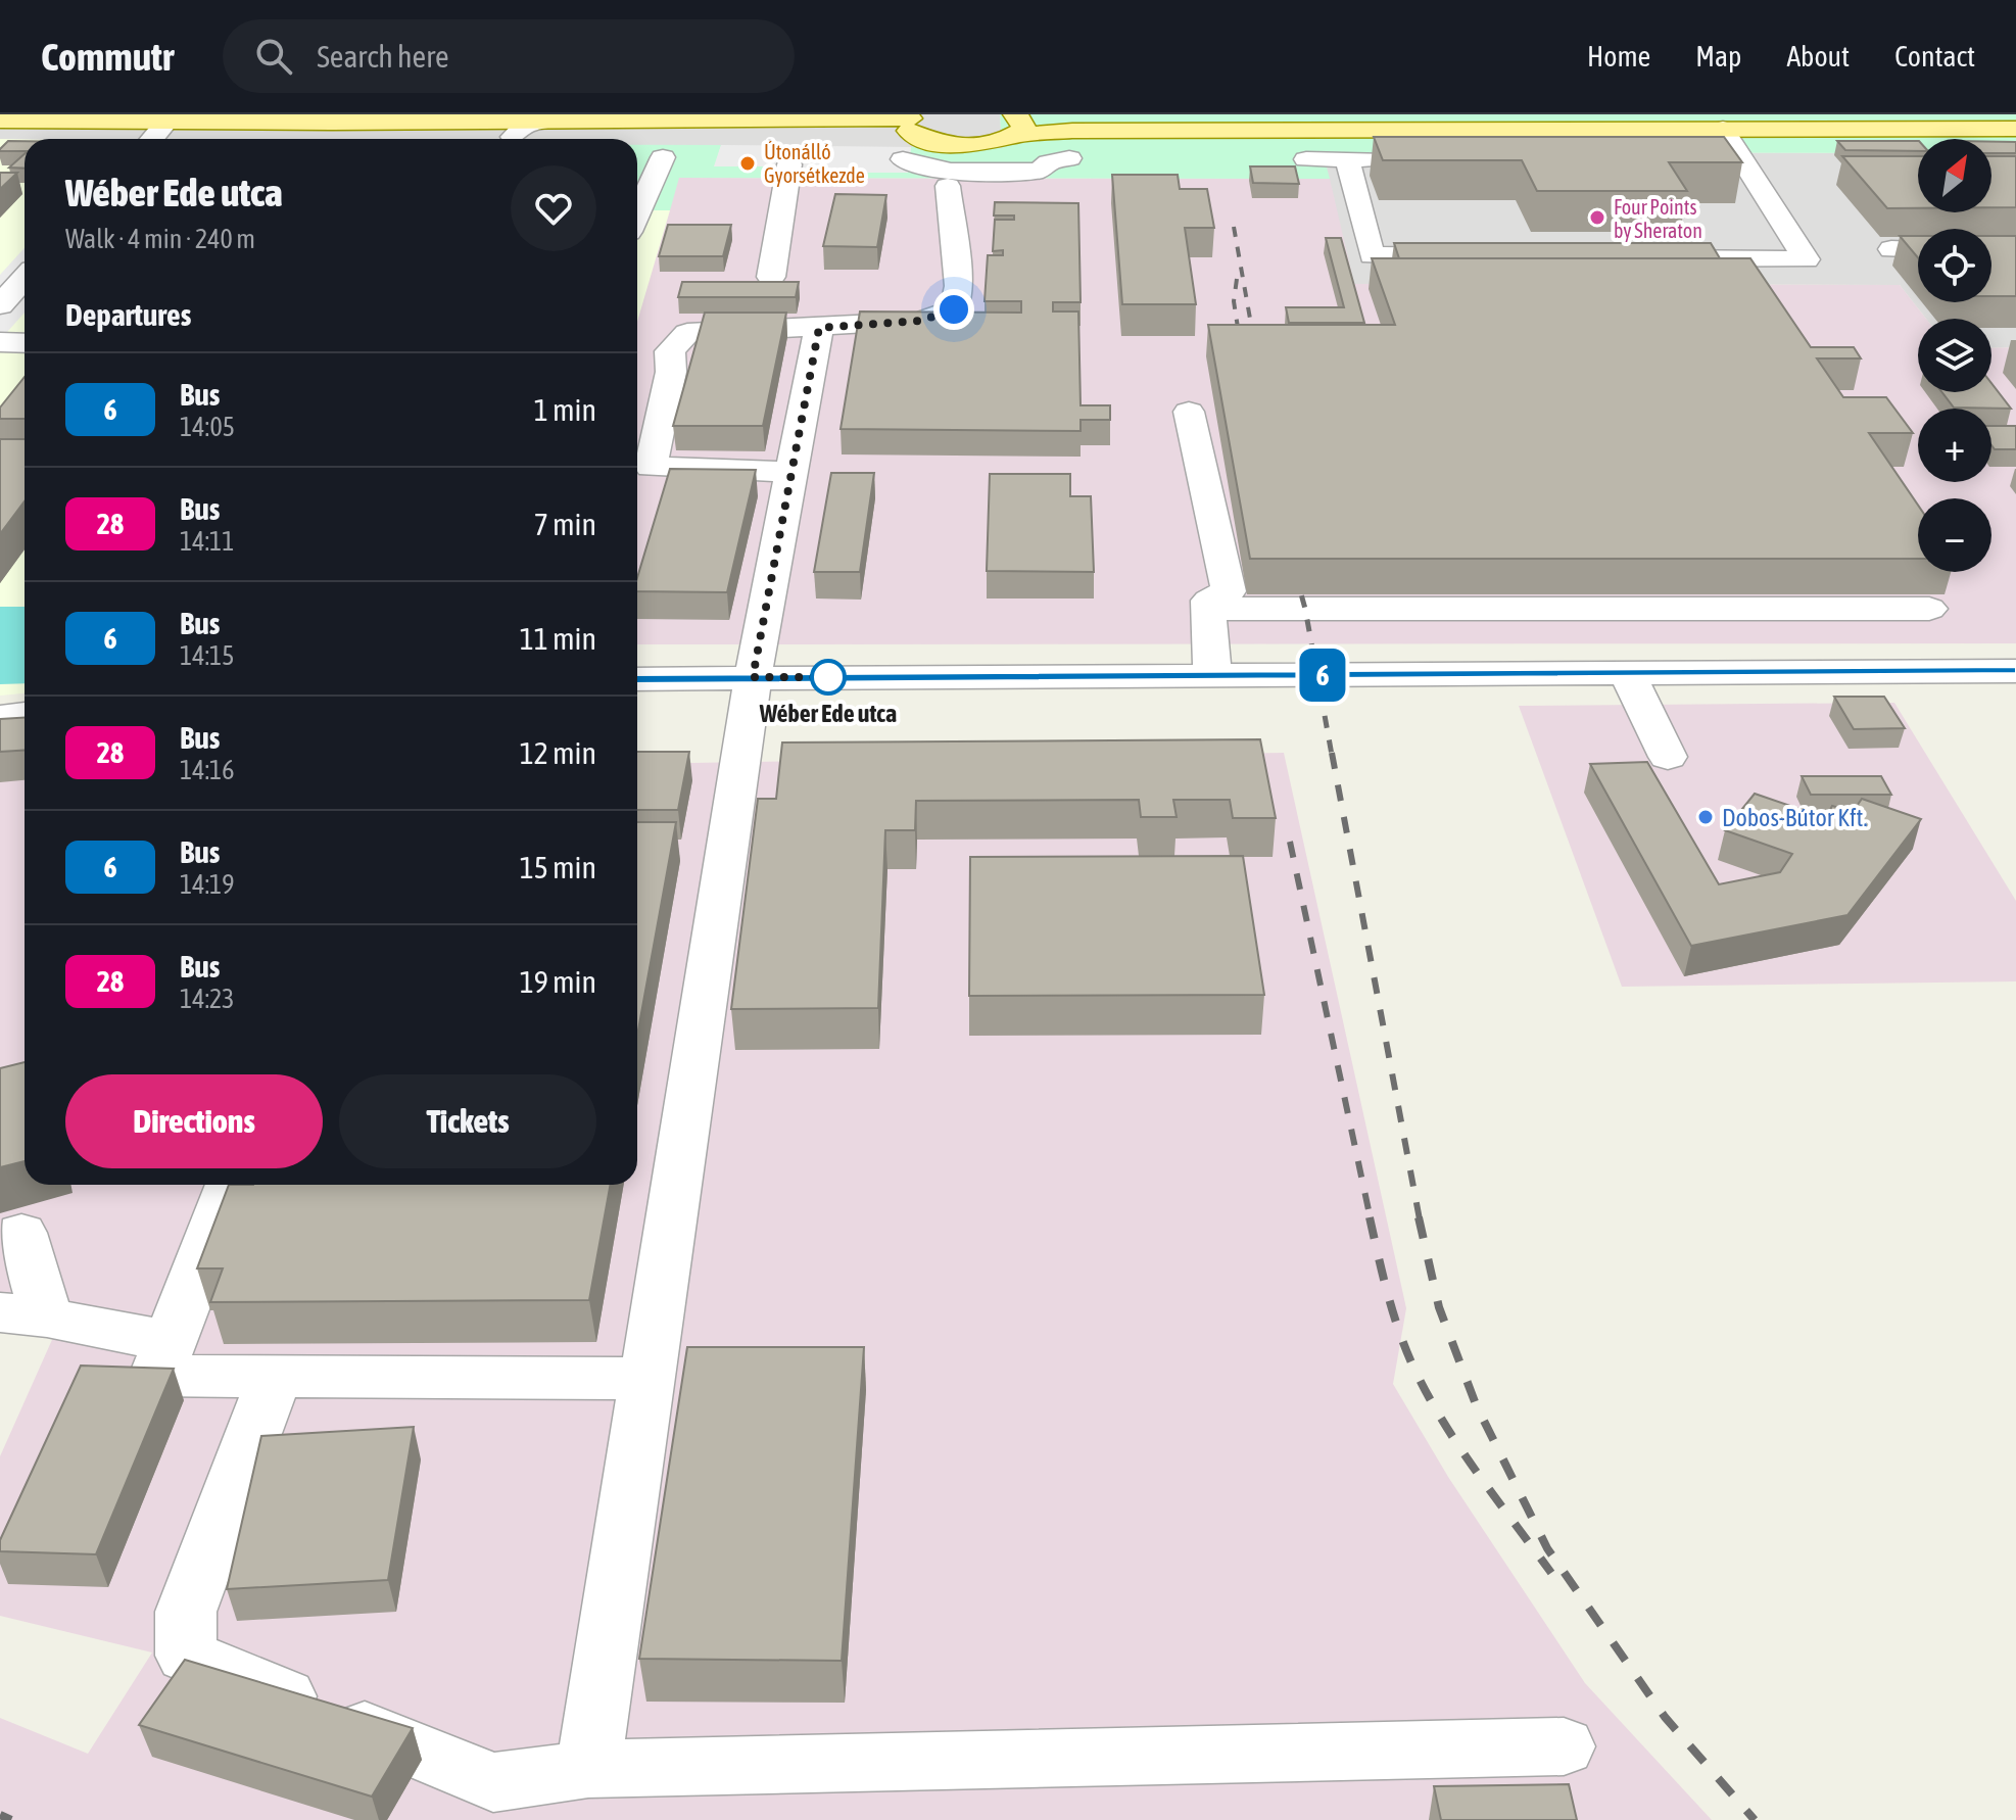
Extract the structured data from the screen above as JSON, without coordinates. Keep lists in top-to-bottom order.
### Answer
{
  "places": [
    "Útonálló Gyorsétkezde",
    "Four Points by Sheraton",
    "Wéber Ede utca",
    "Dobos-Bútor Kft."
  ],
  "lines": ["bus line 6"],
  "north": "top right",
  "page": {
    "header": "Commutr",
    "search": "Search here",
    "nav": [
      "Home",
      "Map",
      "About",
      "Contact"
    ],
    "on_map": "6",
    "map_buttons": ["+", "−"],
    "heading": [
      ["Wéber Ede utca", "Walk · 4 min · 240 m"],
      "Departures"
    ],
    "list": [
      {
        "mark": "6",
        "name": "Bus",
        "note": "14:05",
        "value": "1 min"
      },
      {
        "mark": "28",
        "name": "Bus",
        "note": "14:11",
        "value": "7 min"
      },
      {
        "mark": "6",
        "name": "Bus",
        "note": "14:15",
        "value": "11 min"
      },
      {
        "mark": "28",
        "name": "Bus",
        "note": "14:16",
        "value": "12 min"
      },
      {
        "mark": "6",
        "name": "Bus",
        "note": "14:19",
        "value": "15 min"
      },
      {
        "mark": "28",
        "name": "Bus",
        "note": "14:23",
        "value": "19 min"
      }
    ],
    "buttons": ["Directions", "Tickets"]
  }
}
